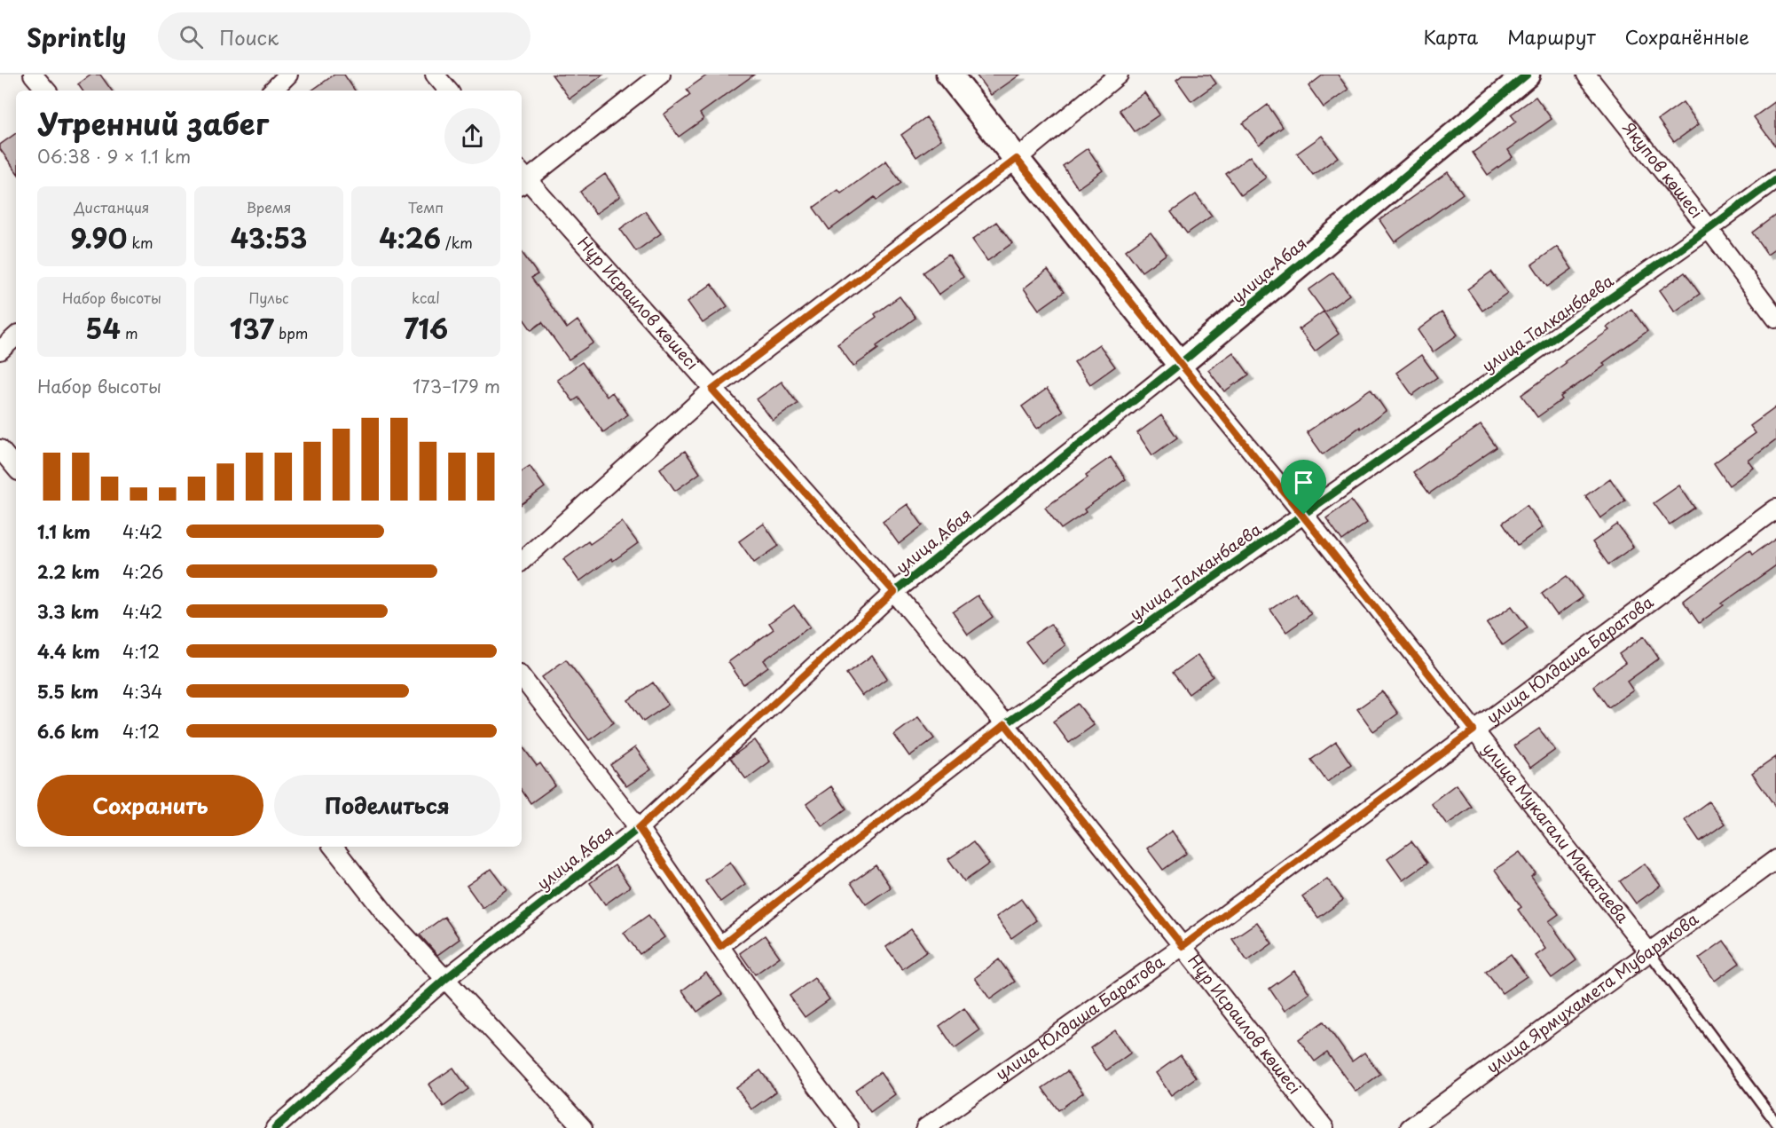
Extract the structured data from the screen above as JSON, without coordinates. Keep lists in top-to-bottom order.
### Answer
{
  "streets": {
    "street": [
      "Якупов көшесі",
      "улица Абая",
      "Нұр Исраилов көшесі",
      "улица Талканбаева",
      "улица Юлдаша Баратова",
      "улица Мукагали Макатаева",
      "улица Ярмухамета Мубарякова"
    ]
  },
  "crossings": [
    ["Якупов көшесі", "улица Талканбаева"],
    ["улица Абая", "Нұр Исраилов көшесі"],
    ["улица Абая", "улица Мукагали Макатаева"],
    ["Нұр Исраилов көшесі", "улица Талканбаева"],
    ["Нұр Исраилов көшесі", "улица Юлдаша Баратова"],
    ["улица Талканбаева", "улица Мукагали Макатаева"],
    ["улица Юлдаша Баратова", "улица Мукагали Макатаева"],
    ["улица Мукагали Макатаева", "улица Ярмухамета Мубарякова"]
  ],
  "page": {
    "header": "Sprintly",
    "search": "Поиск",
    "nav": ["Карта", "Маршрут", "Сохранённые"],
    "heading": ["Утренний забег", "06:38 · 9 × 1.1 km"],
    "stats": [
      ["Дистанция", "9.90 km"],
      ["Время", "43:53"],
      ["Темп", "4:26 /km"],
      ["Набор высоты", "54 m"],
      ["Пульс", "137 bpm"],
      ["kcal", "716"]
    ],
    "chart": ["Набор высоты", "173–179 m"],
    "list": [
      {
        "name": "1.1 km",
        "note": "4:42"
      },
      {
        "name": "2.2 km",
        "note": "4:26"
      },
      {
        "name": "3.3 km",
        "note": "4:42"
      },
      {
        "name": "4.4 km",
        "note": "4:12"
      },
      {
        "name": "5.5 km",
        "note": "4:34"
      },
      {
        "name": "6.6 km",
        "note": "4:12"
      }
    ],
    "buttons": ["Сохранить", "Поделиться"]
  }
}
